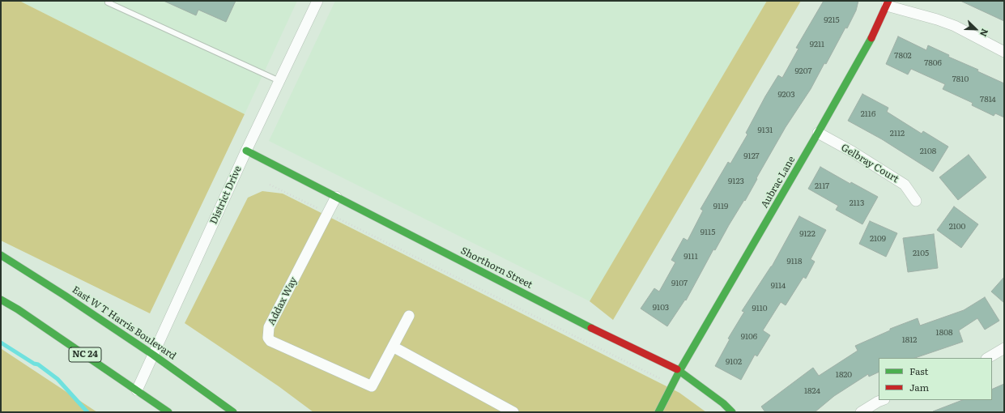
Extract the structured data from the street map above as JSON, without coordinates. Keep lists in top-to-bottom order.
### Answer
{
  "streets": {
    "street": [
      "Gelbray Court",
      "Aubrac Lane",
      "District Drive",
      "Shorthorn Street",
      "Addax Way",
      "East W T Harris Boulevard",
      "NC 24"
    ]
  },
  "crossings": [
    ["Gelbray Court", "Aubrac Lane"],
    ["Aubrac Lane", "Shorthorn Street"],
    ["District Drive", "Shorthorn Street"],
    ["District Drive", "East W T Harris Boulevard"],
    ["District Drive", "NC 24"],
    ["Shorthorn Street", "Addax Way"]
  ],
  "house_numbers": [
    "9215",
    "9211",
    "7802",
    "7806",
    "9207",
    "7810",
    "9203",
    "7814",
    "2116",
    "9131",
    "2112",
    "2108",
    "9127",
    "9123",
    "2117",
    "2113",
    "9119",
    "2100",
    "9115",
    "9122",
    "2109",
    "2105",
    "9111",
    "9118",
    "9107",
    "9114",
    "9103",
    "9110",
    "1808",
    "9106",
    "1812",
    "9102",
    "1820",
    "1824"
  ],
  "legend": ["Fast", "Jam"],
  "north": "bottom right"
}
